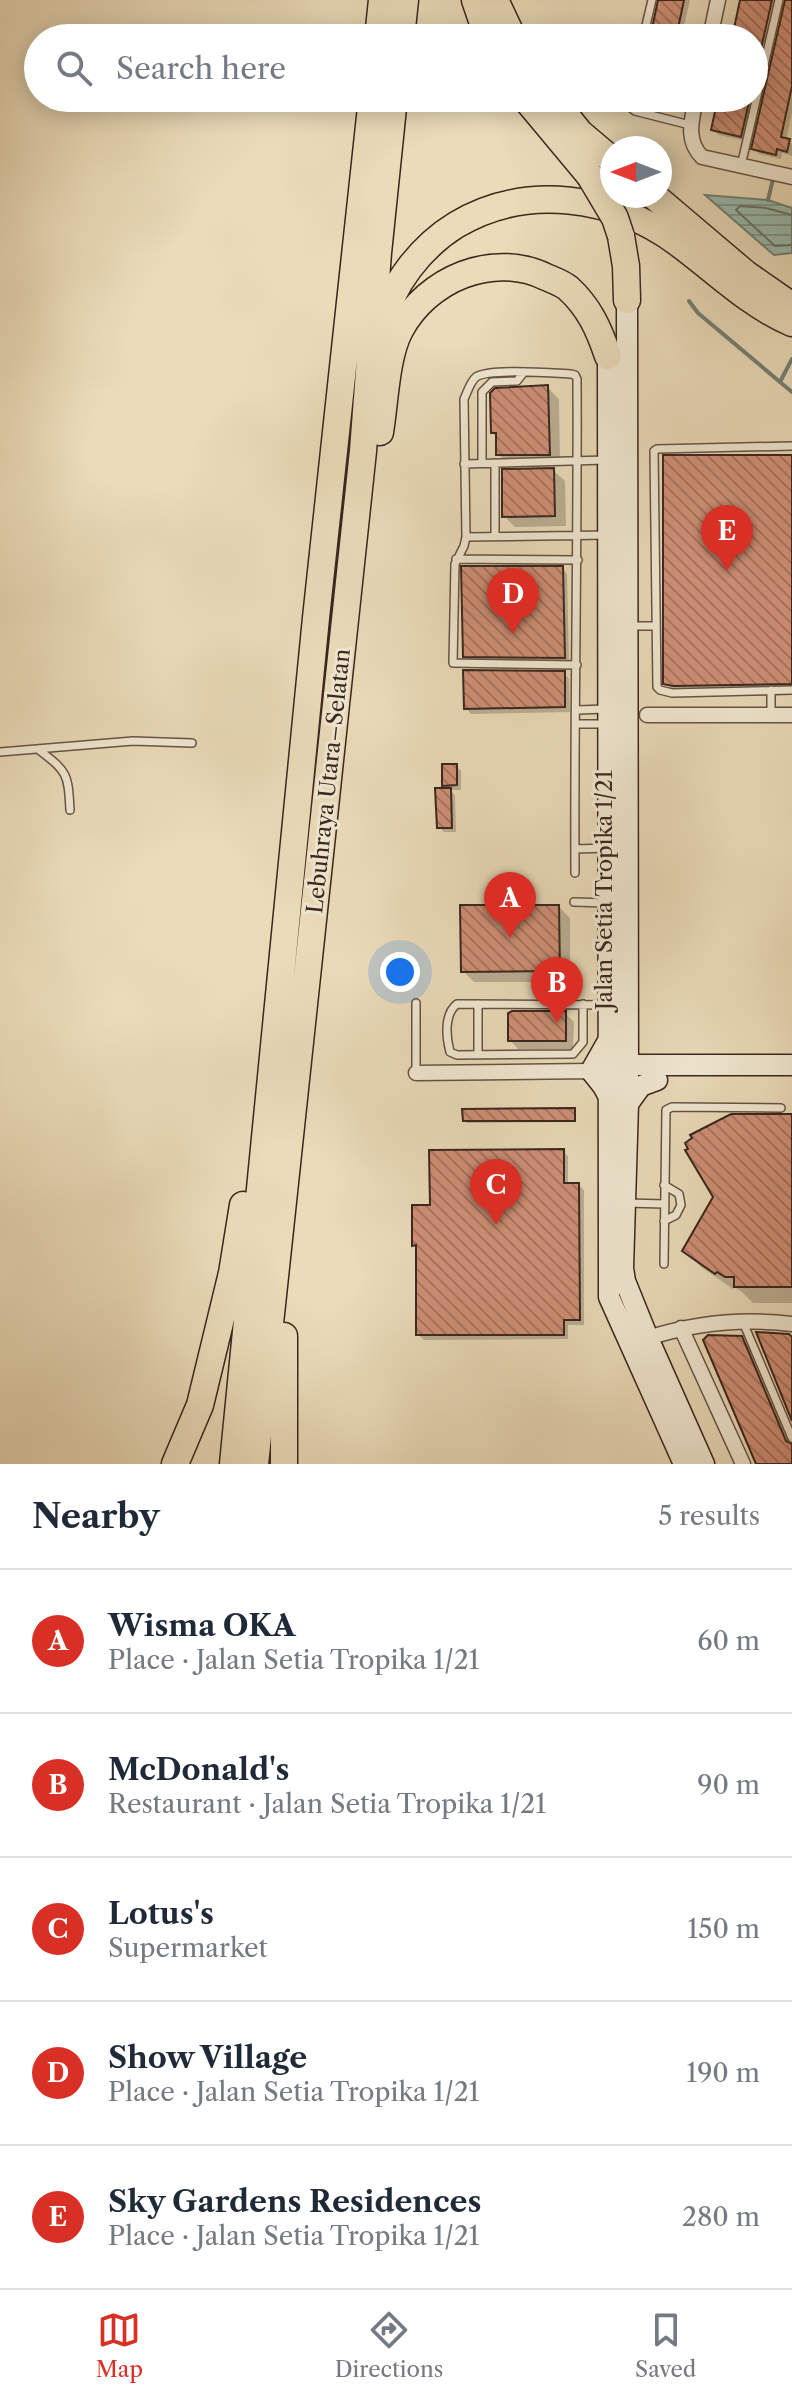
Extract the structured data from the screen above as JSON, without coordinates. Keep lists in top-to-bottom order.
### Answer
{
  "streets": {
    "highway": ["Lebuhraya Utara–Selatan"],
    "street": ["Jalan Setia Tropika 1/21"]
  },
  "north": "left",
  "page": {
    "search": "Search here",
    "pins": [
      "E",
      "D",
      "A",
      "B",
      "C"
    ],
    "heading": ["Nearby", "5 results"],
    "list": [
      {
        "mark": "A",
        "name": "Wisma OKA",
        "note": "Place · Jalan Setia Tropika 1/21",
        "value": "60 m"
      },
      {
        "mark": "B",
        "name": "McDonald's",
        "note": "Restaurant · Jalan Setia Tropika 1/21",
        "value": "90 m"
      },
      {
        "mark": "C",
        "name": "Lotus's",
        "note": "Supermarket",
        "value": "150 m"
      },
      {
        "mark": "D",
        "name": "Show Village",
        "note": "Place · Jalan Setia Tropika 1/21",
        "value": "190 m"
      },
      {
        "mark": "E",
        "name": "Sky Gardens Residences",
        "note": "Place · Jalan Setia Tropika 1/21",
        "value": "280 m"
      }
    ],
    "nav": ["Map", "Directions", "Saved"]
  }
}
